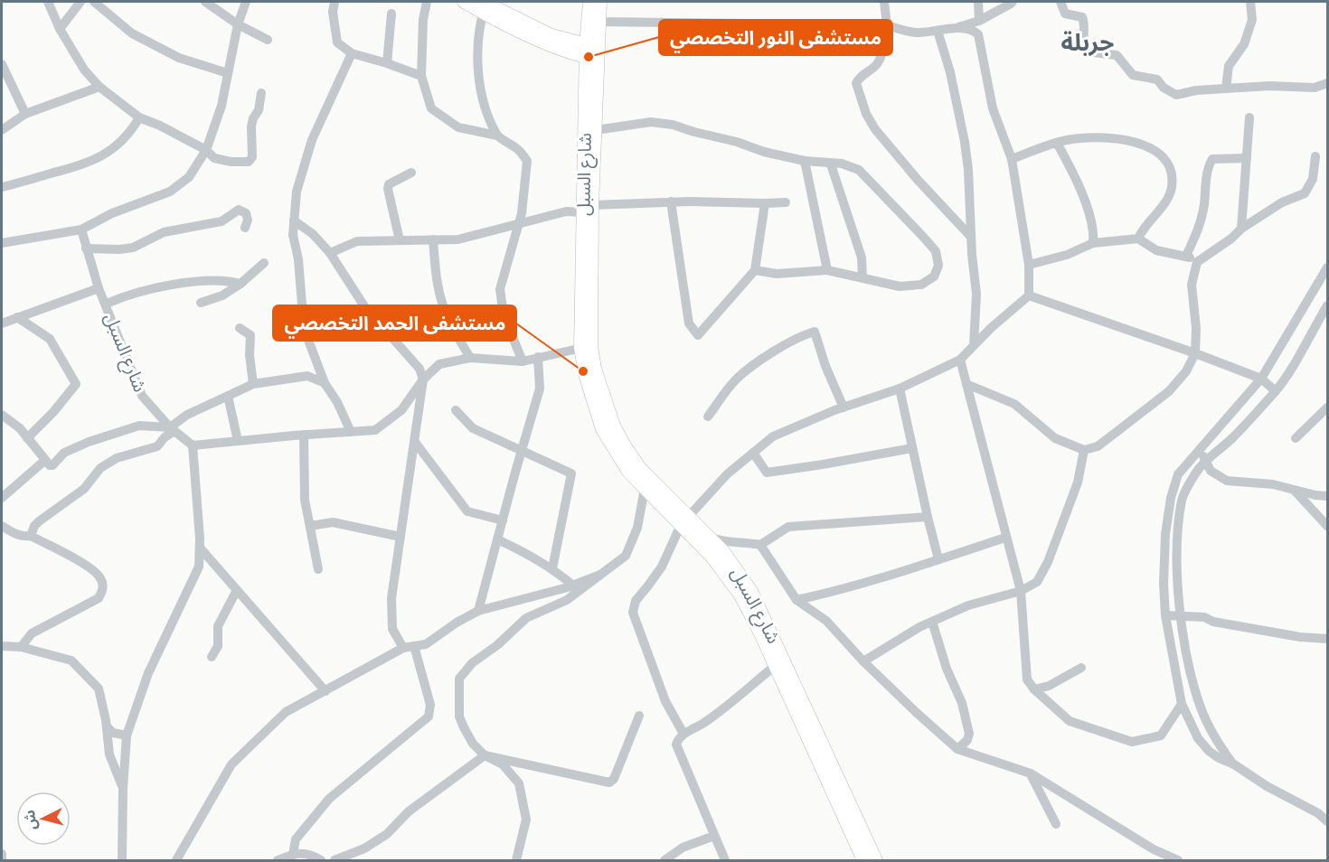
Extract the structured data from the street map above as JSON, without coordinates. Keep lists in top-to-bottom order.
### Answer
{
  "streets": {
    "main road": ["شارع السبل"]
  },
  "districts": ["جربلة"],
  "places": ["مستشفى النور التخصصي", "مستشفى الحمد التخصصي"],
  "north": "left"
}
